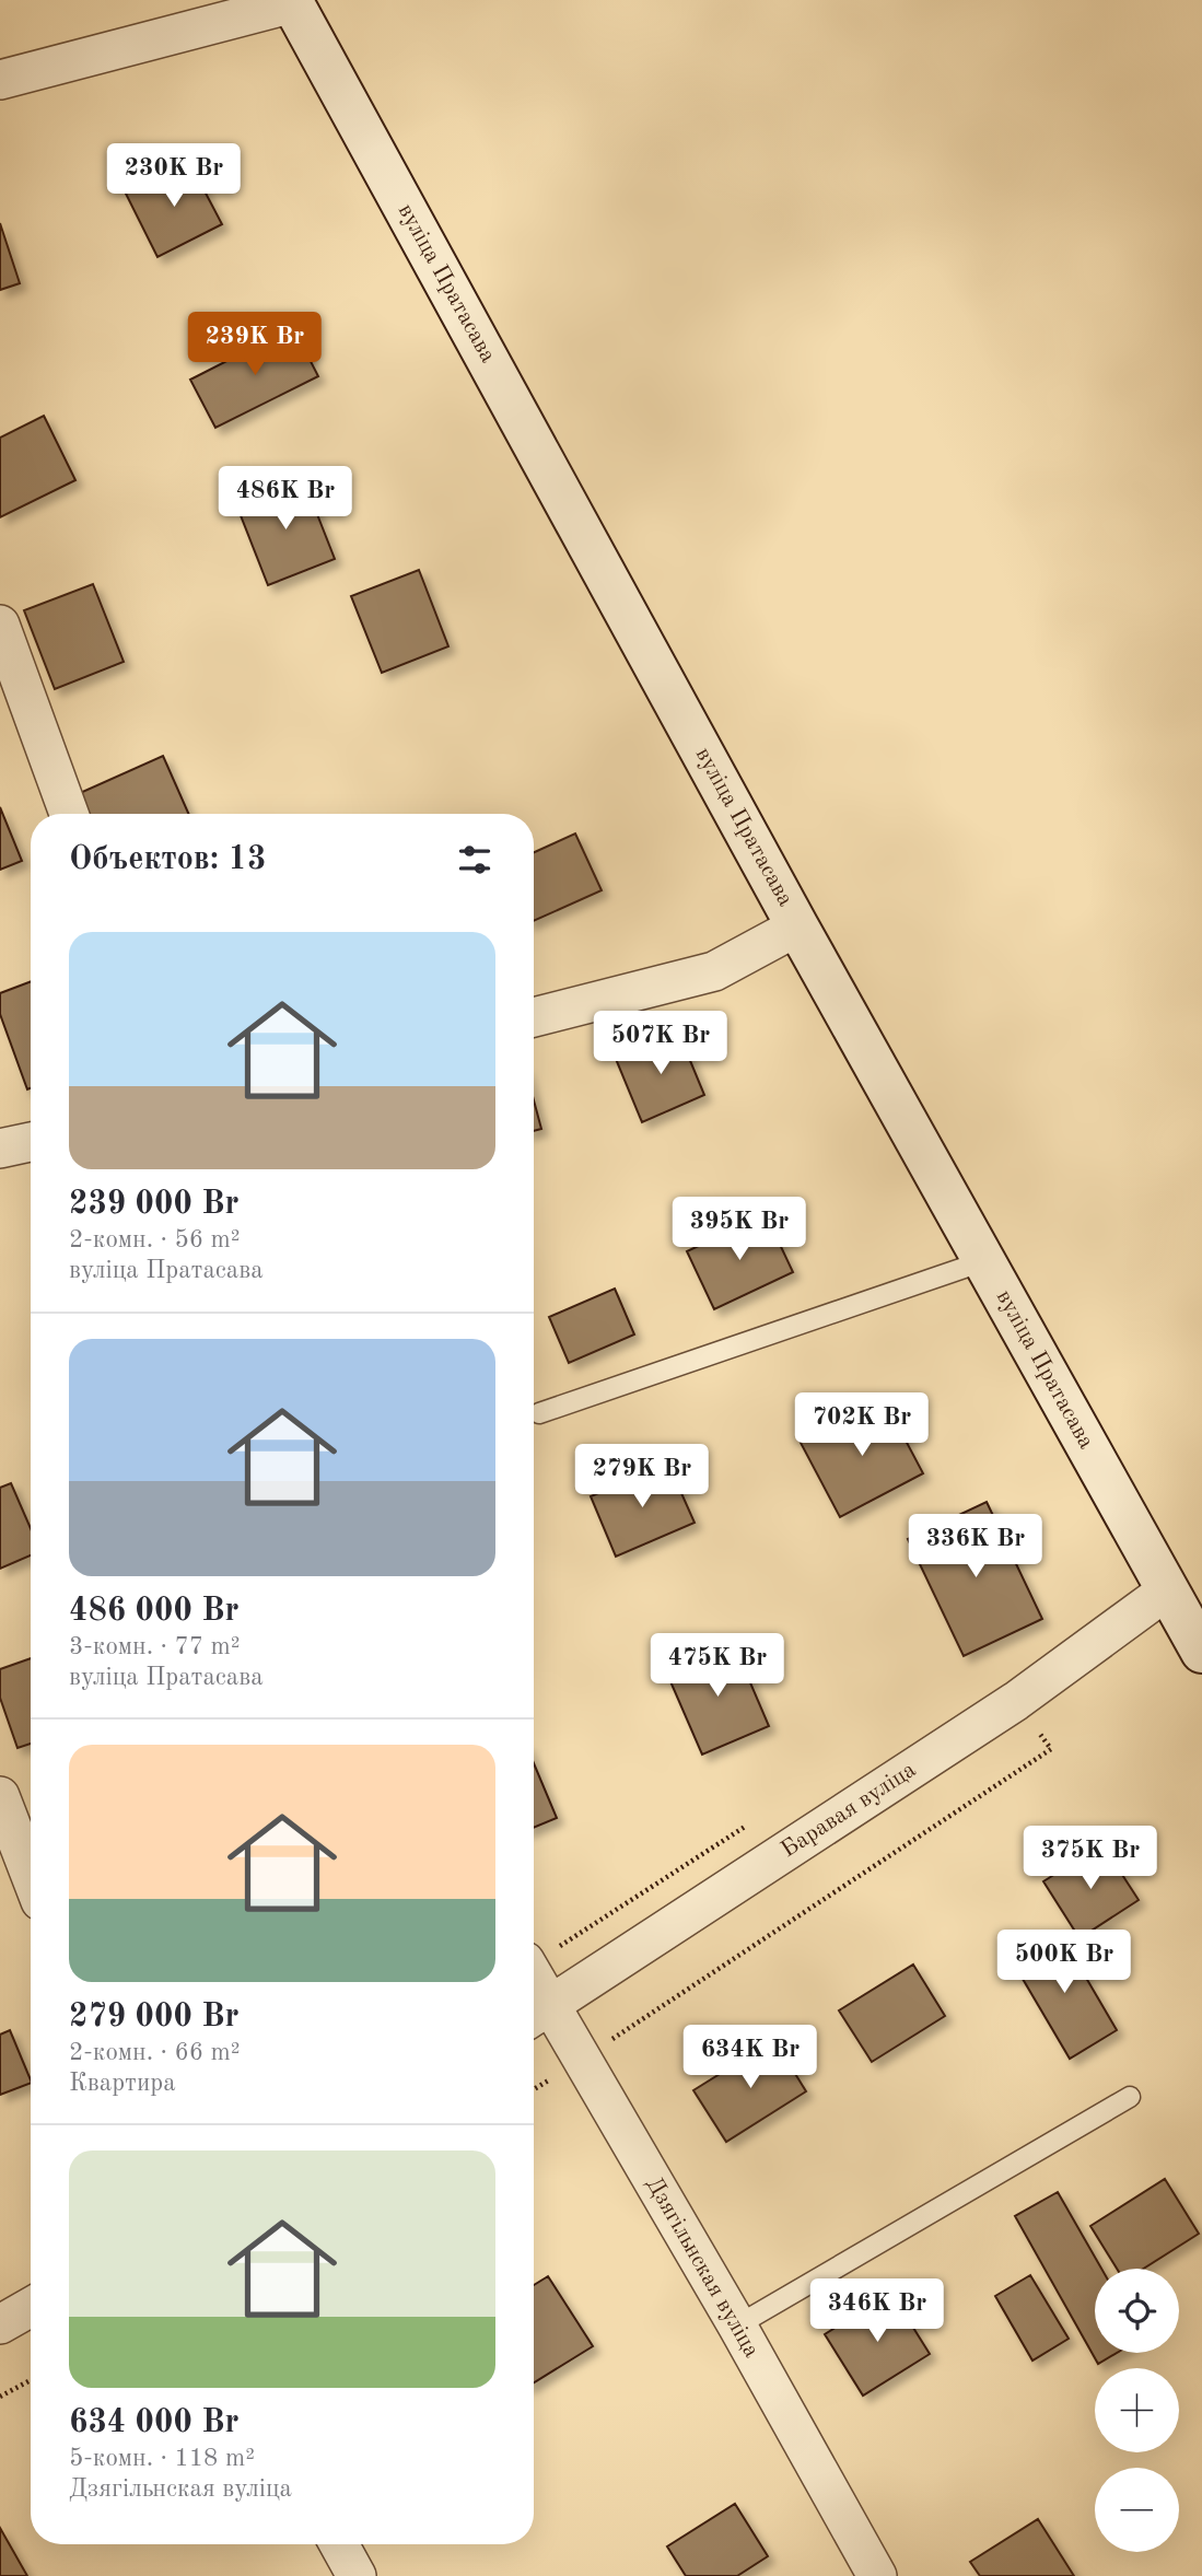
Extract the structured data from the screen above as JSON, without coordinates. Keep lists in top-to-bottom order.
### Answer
{
  "streets": {
    "main road": ["вуліца Пратасава"],
    "street": ["Баравая вуліца", "Дзягільнская вуліца"]
  },
  "crossings": [
    ["вуліца Пратасава", "Баравая вуліца"],
    ["Баравая вуліца", "Дзягільнская вуліца"]
  ],
  "page": {
    "price": [
      "230K Br",
      "239K Br",
      "486K Br",
      "507K Br",
      "395K Br",
      "702K Br",
      "279K Br",
      "336K Br",
      "475K Br",
      "375K Br",
      "500K Br",
      "634K Br",
      "346K Br"
    ],
    "heading": "Объектов: 13",
    "list": [
      {
        "name": "239 000 Br",
        "note": "2-комн. · 56 m² · вуліца Пратасава"
      },
      {
        "name": "486 000 Br",
        "note": "3-комн. · 77 m² · вуліца Пратасава"
      },
      {
        "name": "279 000 Br",
        "note": "2-комн. · 66 m² · Квартира"
      },
      {
        "name": "634 000 Br",
        "note": "5-комн. · 118 m² · Дзягільнская вуліца"
      }
    ],
    "map_buttons": ["+", "−"]
  }
}
